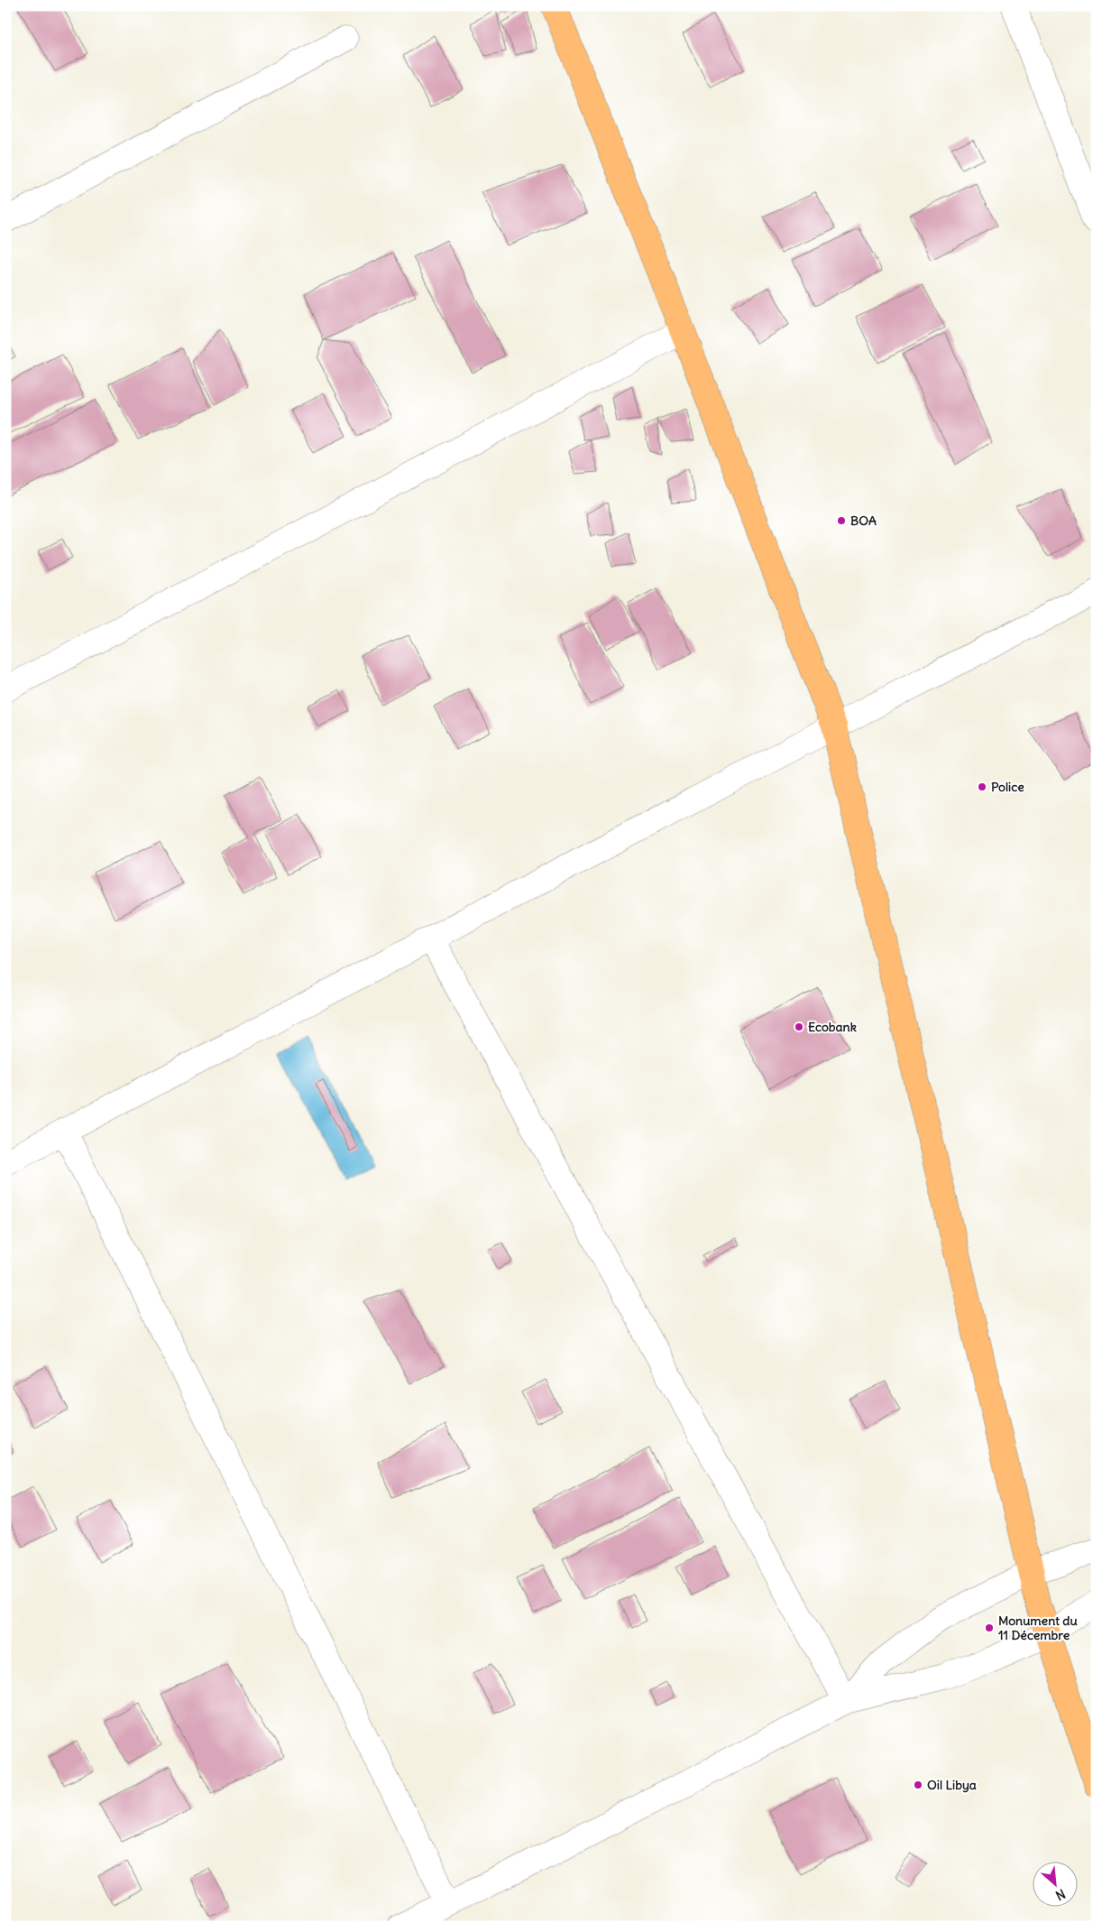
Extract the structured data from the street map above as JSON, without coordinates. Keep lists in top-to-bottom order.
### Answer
{
  "places": [
    "BOA",
    "Police",
    "Ecobank",
    "Monument du 11 Décembre",
    "Oil Libya"
  ],
  "north": "bottom right"
}
